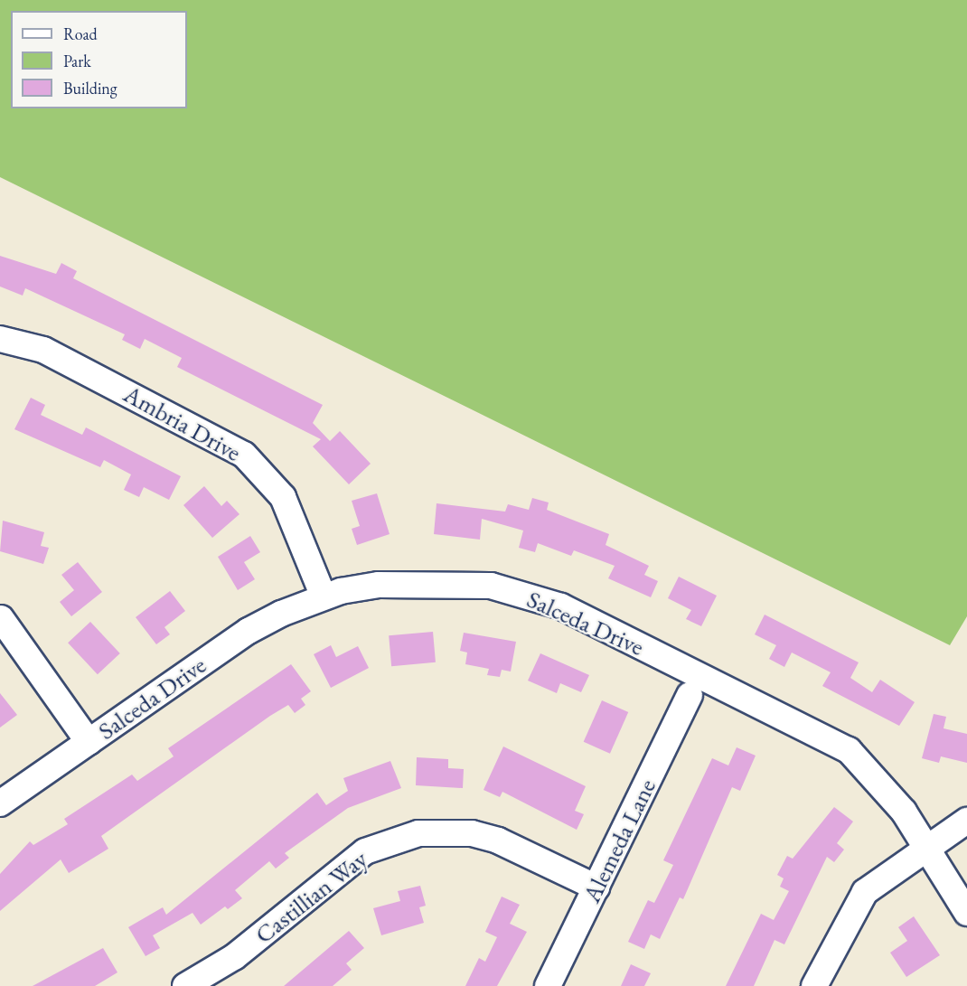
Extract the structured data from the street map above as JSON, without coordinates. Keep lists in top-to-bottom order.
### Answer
{
  "streets": {
    "street": [
      "Ambria Drive",
      "Salceda Drive",
      "Alemeda Lane",
      "Castillian Way"
    ]
  },
  "crossings": [
    ["Ambria Drive", "Salceda Drive"],
    ["Alemeda Lane", "Castillian Way"]
  ],
  "legend": ["Road", "Park", "Building"]
}
